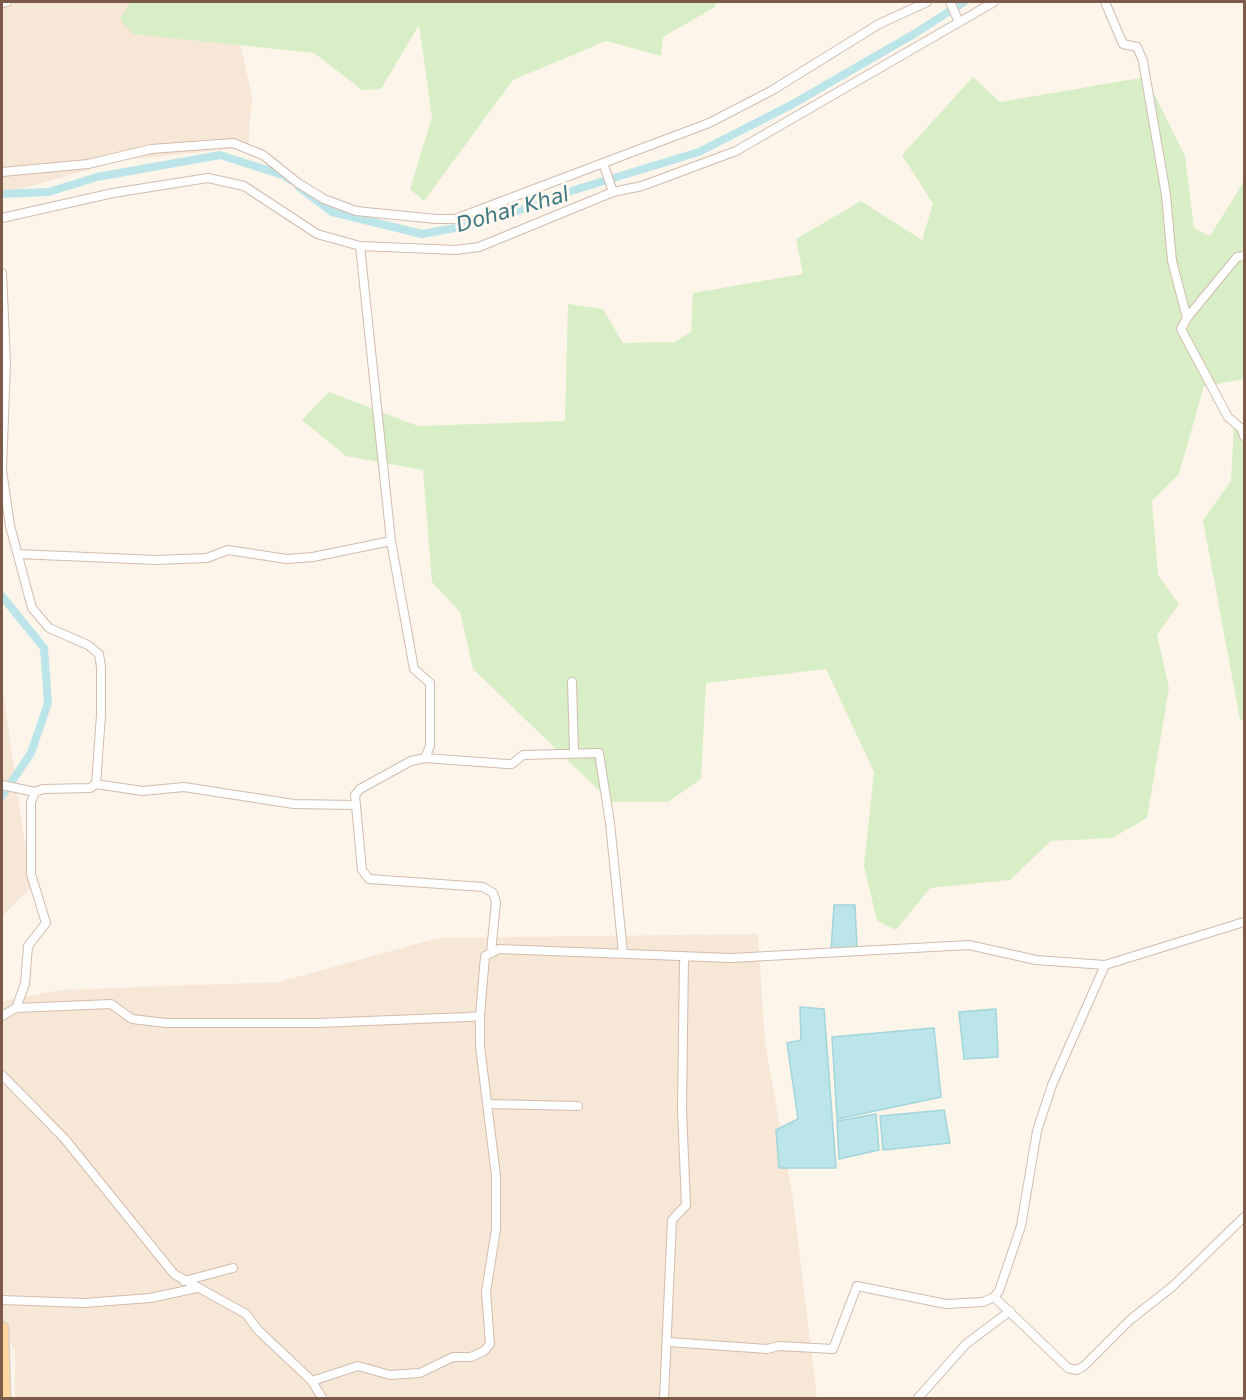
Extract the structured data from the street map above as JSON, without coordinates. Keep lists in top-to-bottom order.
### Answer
{
  "water": ["Dohar Khal"]
}
